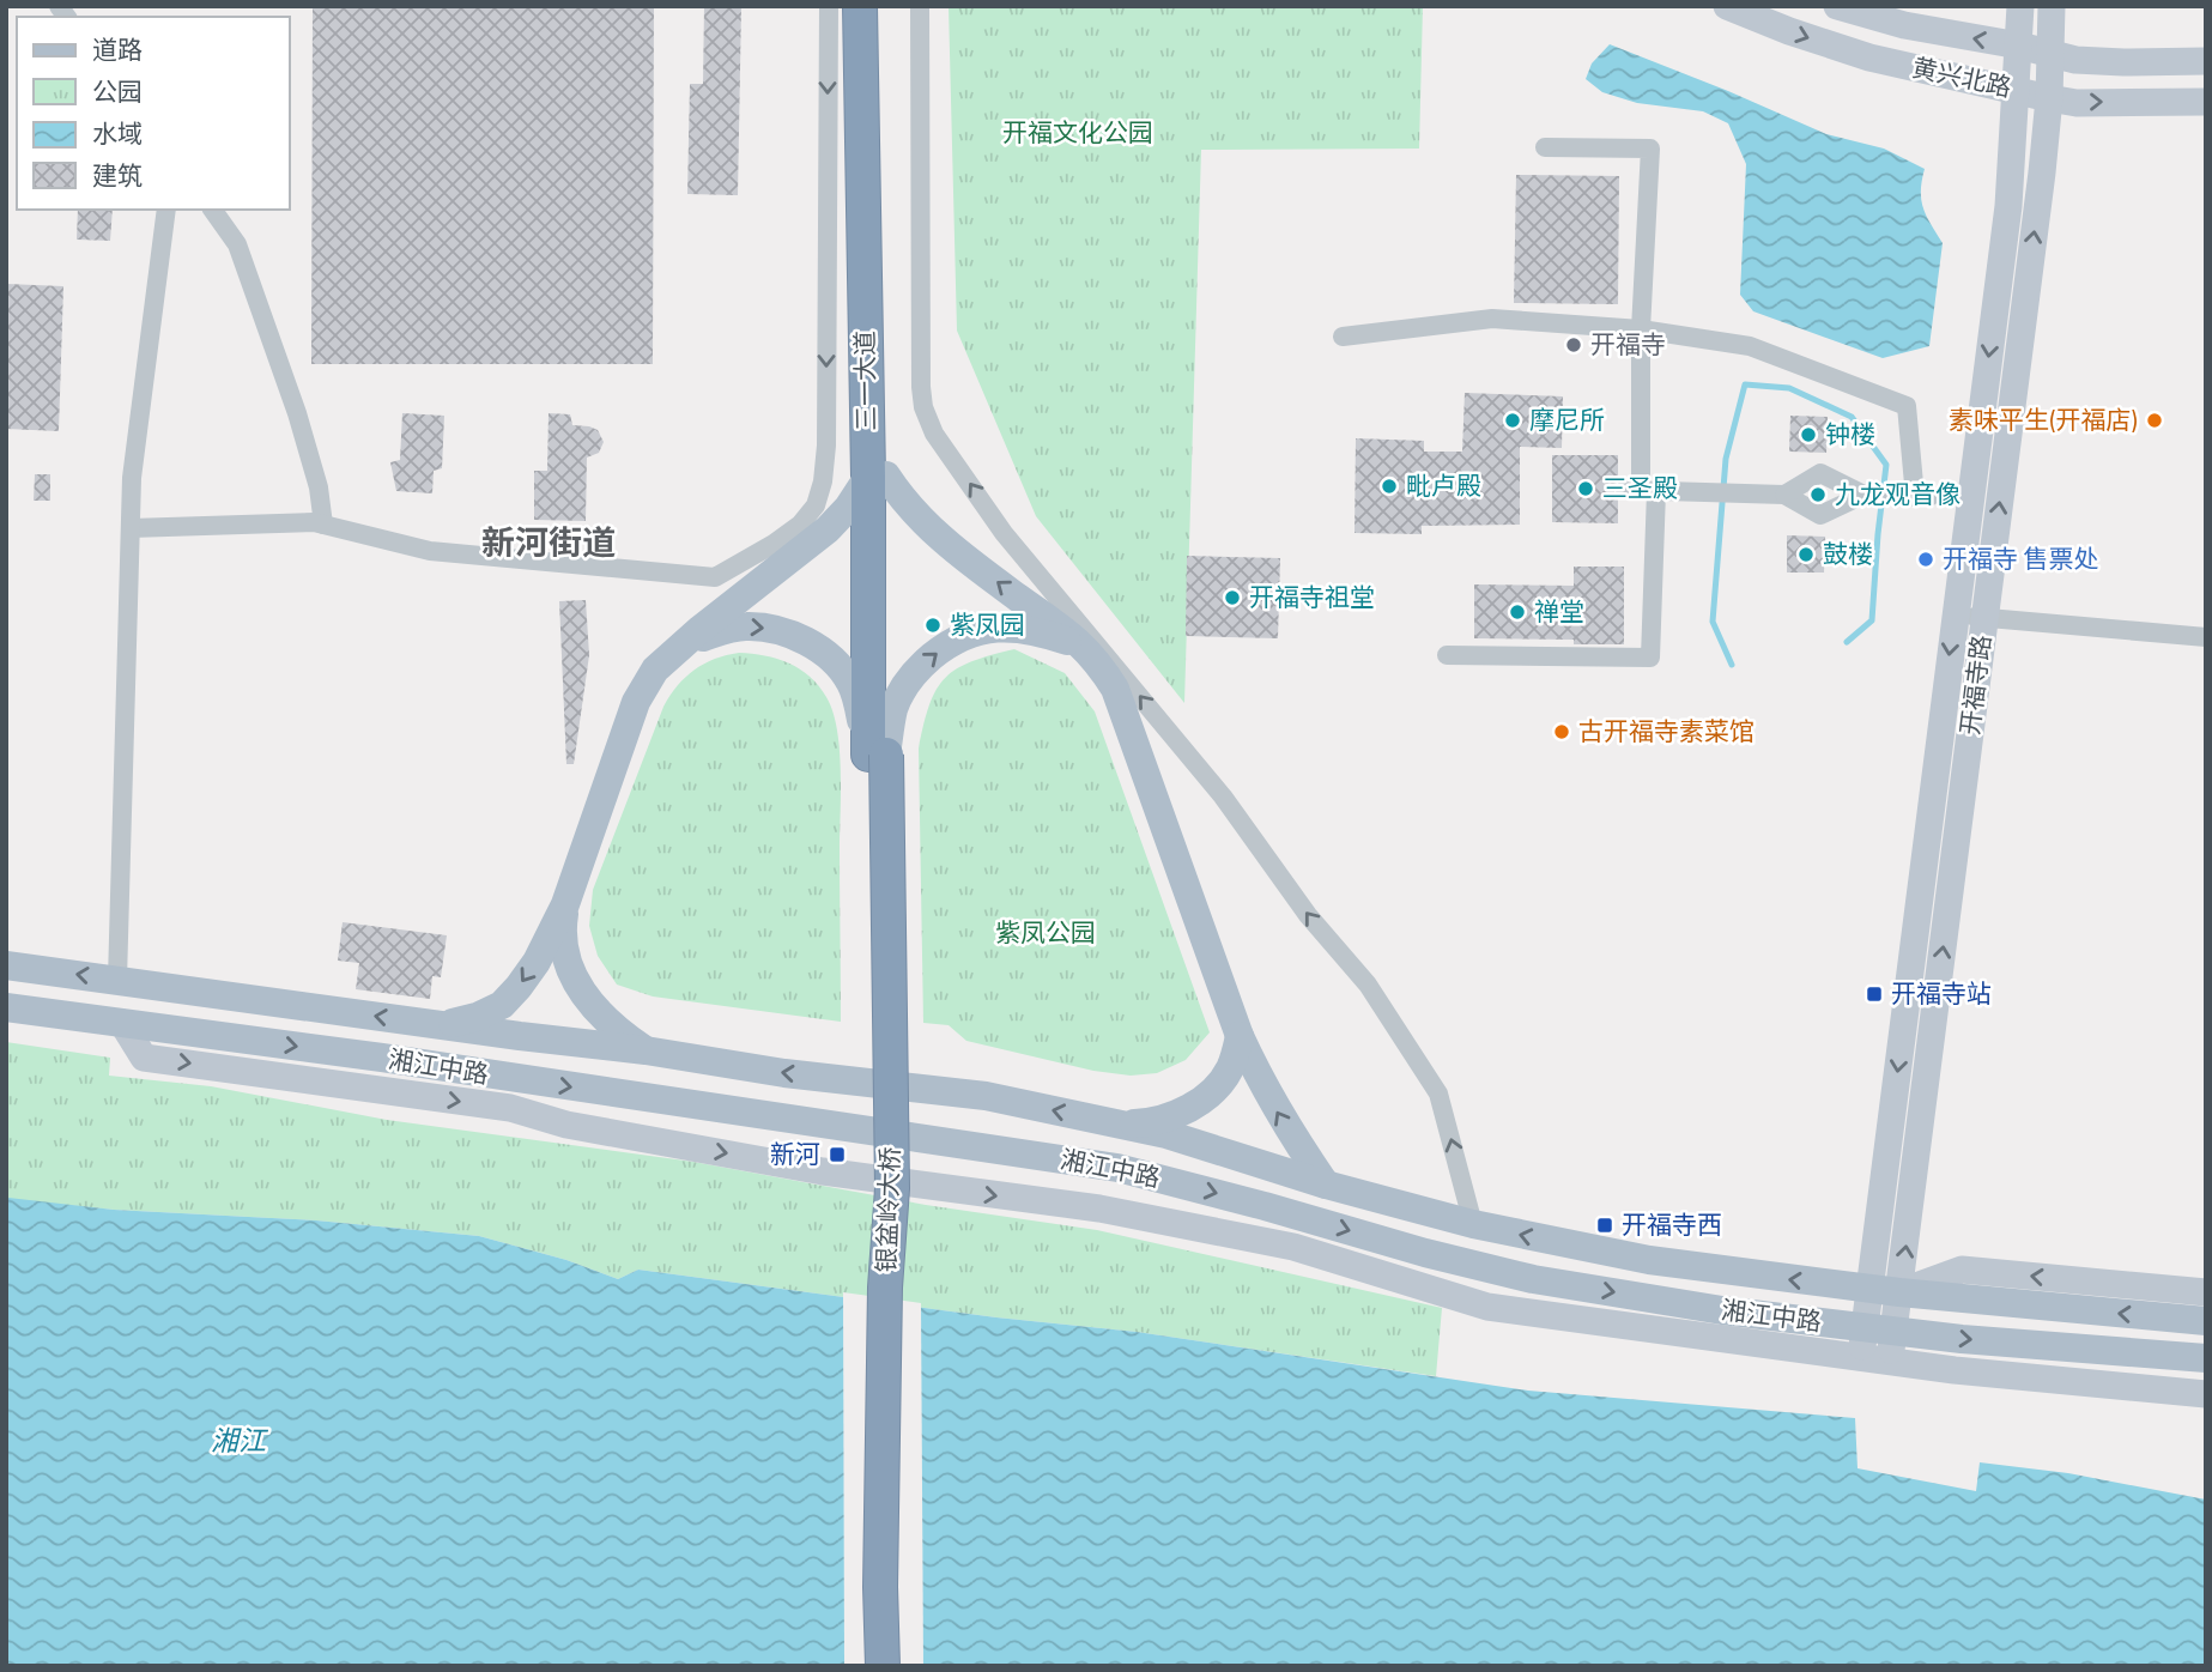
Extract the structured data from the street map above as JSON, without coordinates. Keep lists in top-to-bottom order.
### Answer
{
  "streets": {
    "highway": ["三一大道", "银盆岭大桥"],
    "main road": ["黄兴北路", "开福寺路", "湘江中路"]
  },
  "crossings": [
    ["黄兴北路", "开福寺路"],
    ["三一大道", "银盆岭大桥"],
    ["开福寺路", "湘江中路"]
  ],
  "districts": ["新河街道"],
  "water": ["湘江"],
  "parks": ["开福文化公园", "紫凤公园"],
  "places": {
    "other": [
      "开福寺",
      "摩尼所",
      "素味平生(开福店)",
      "钟楼",
      "毗卢殿",
      "三圣殿",
      "九龙观音像",
      "鼓楼",
      "开福寺 售票处",
      "开福寺祖堂",
      "禅堂",
      "紫凤园",
      "古开福寺素菜馆"
    ],
    "transit": ["开福寺站", "新河", "开福寺西"]
  },
  "legend": [
    "道路",
    "公园",
    "水域",
    "建筑"
  ]
}
